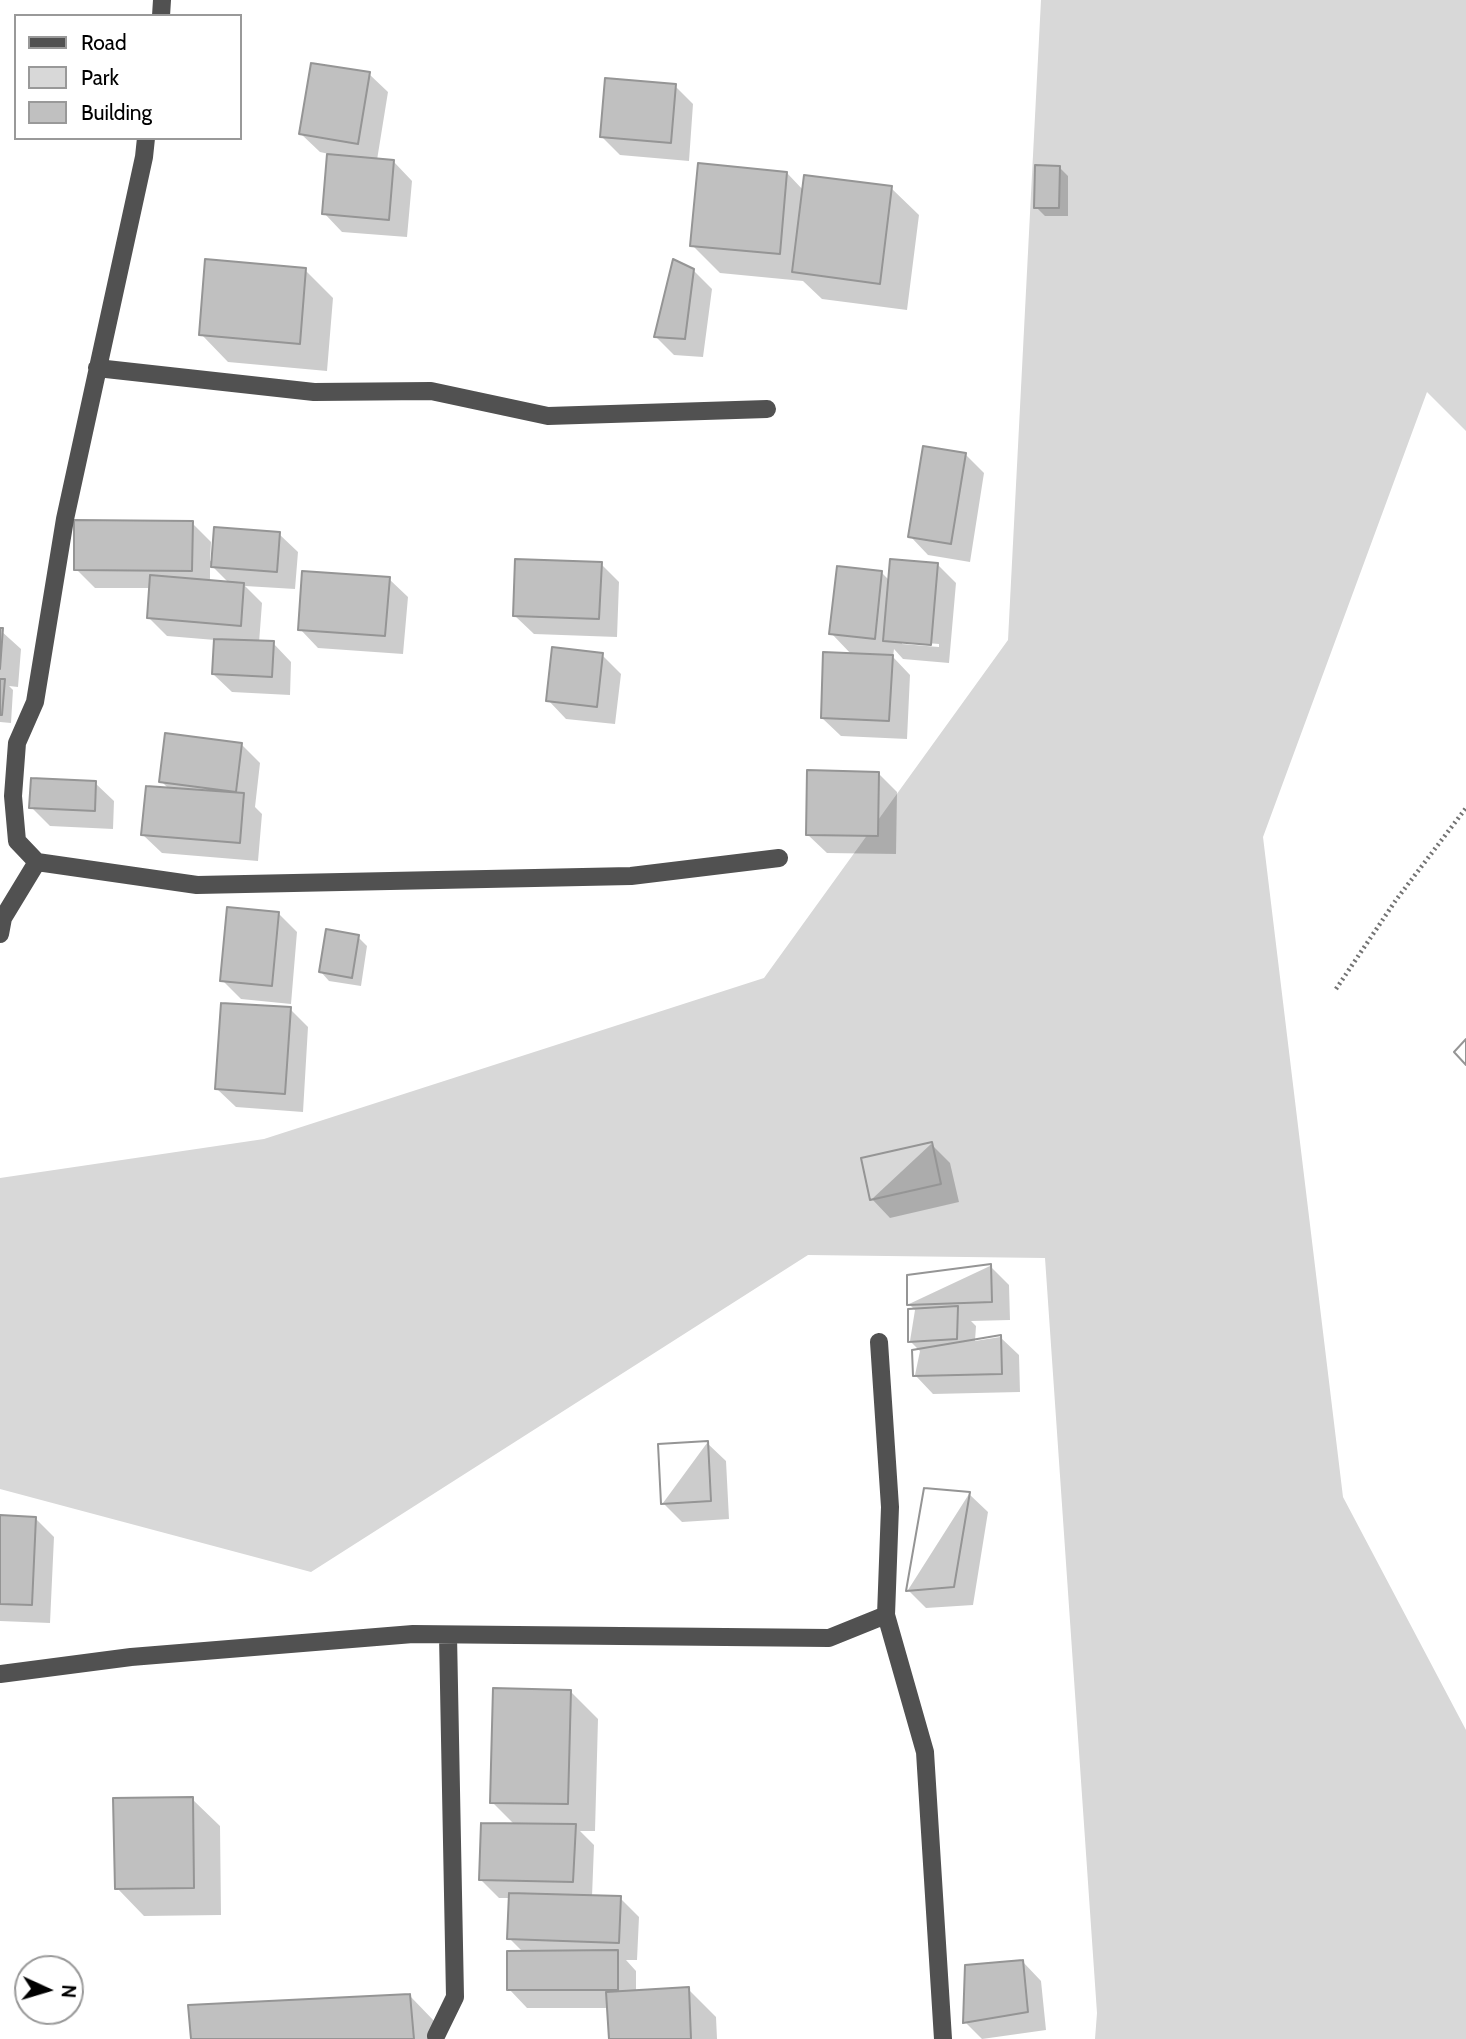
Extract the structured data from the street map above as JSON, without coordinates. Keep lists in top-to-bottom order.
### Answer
{
  "legend": ["Road", "Park", "Building"],
  "north": "right"
}
